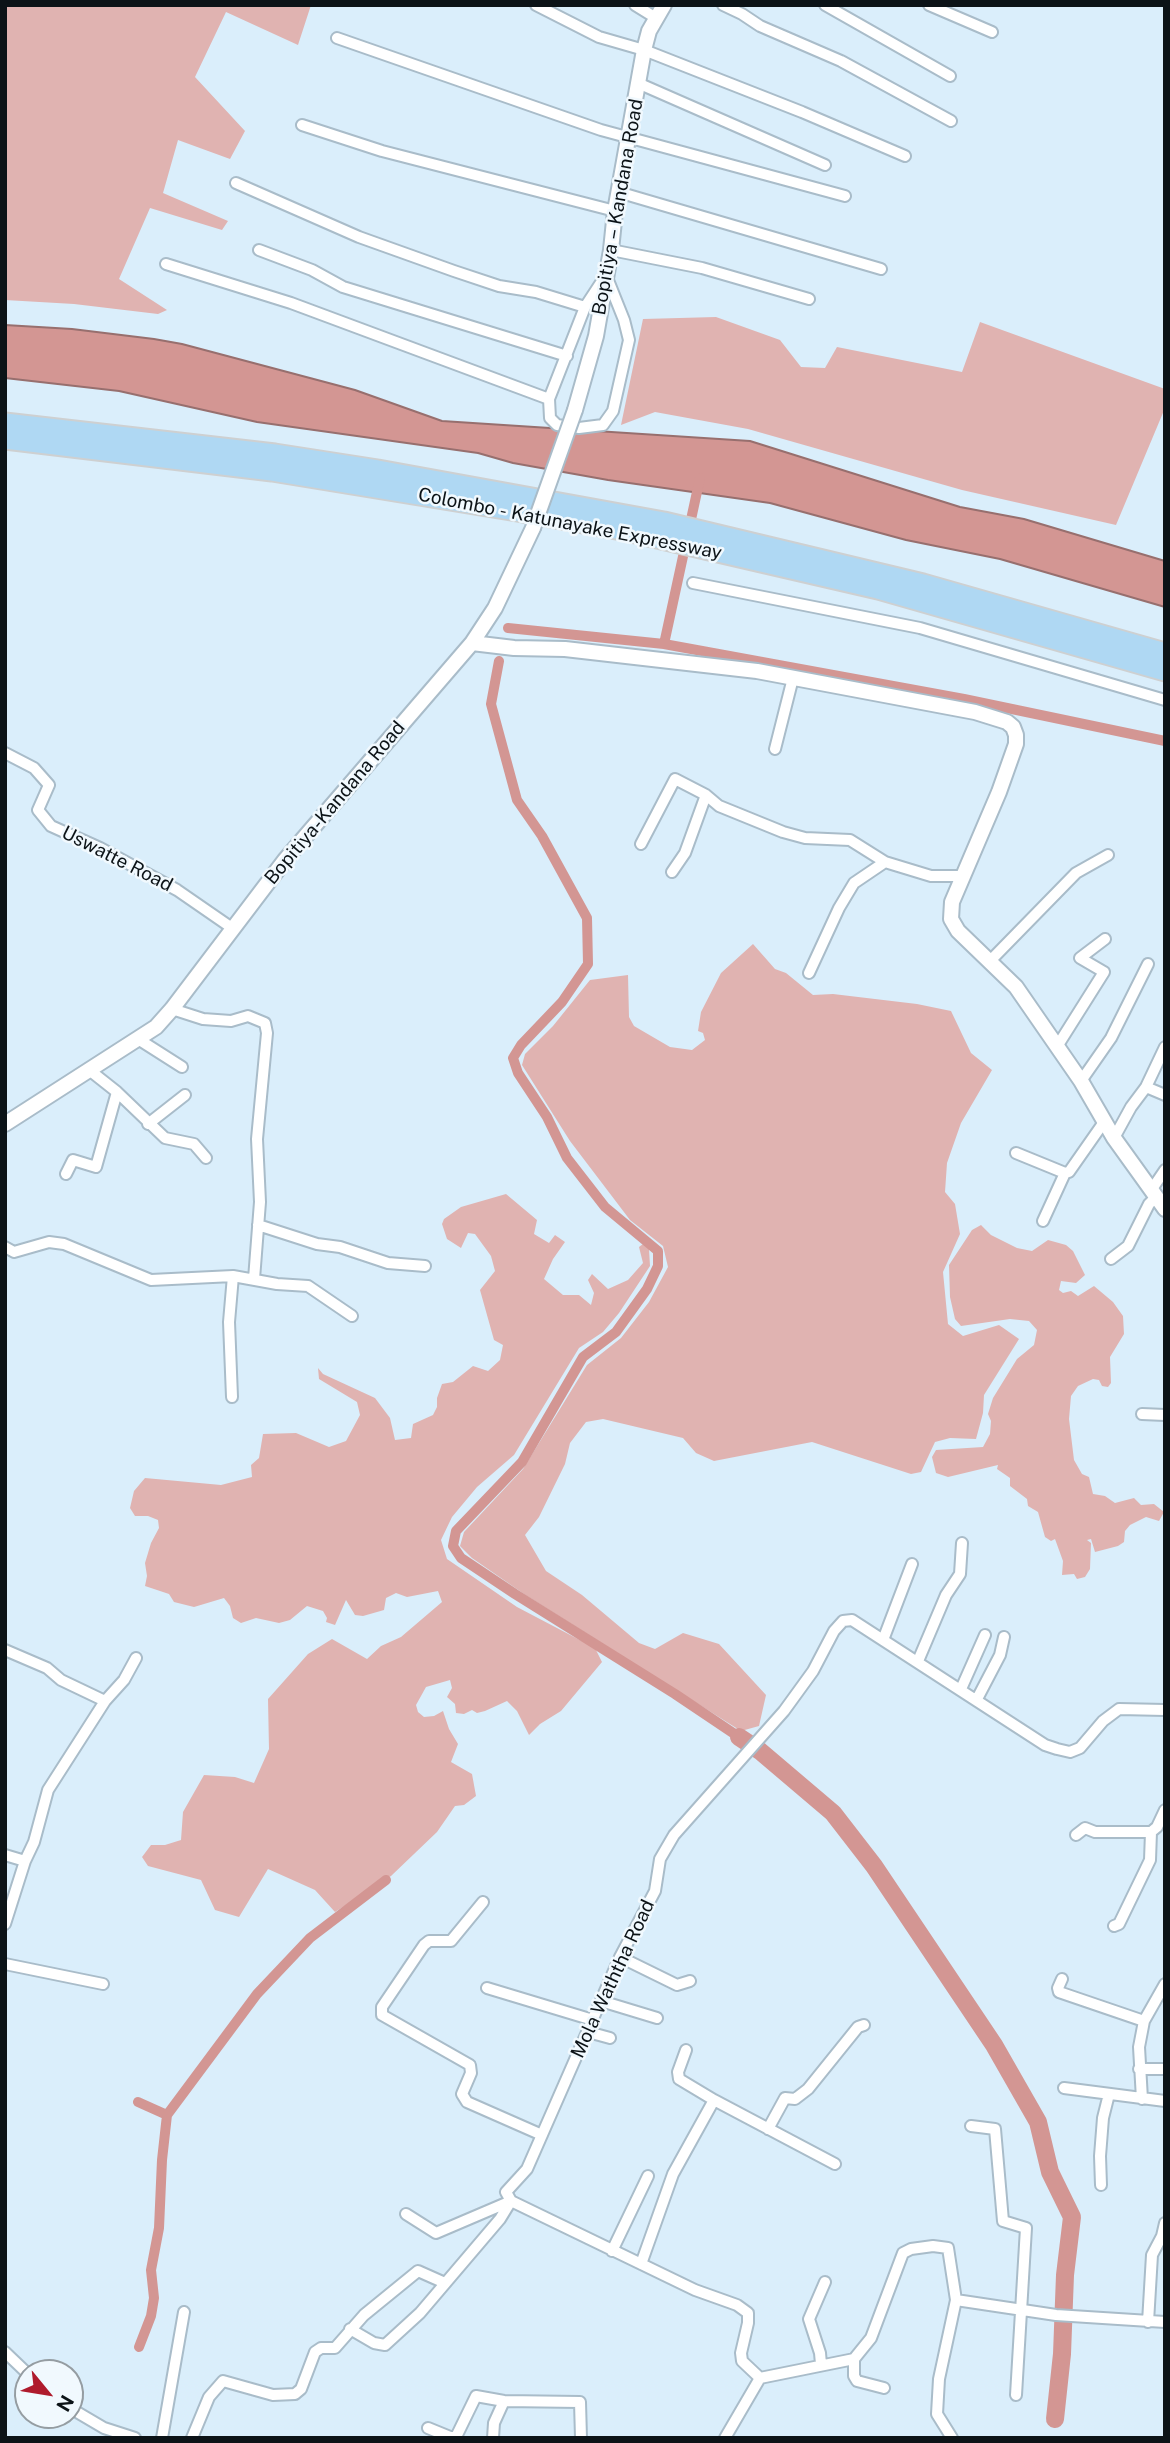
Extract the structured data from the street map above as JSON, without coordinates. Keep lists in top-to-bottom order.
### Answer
{
  "streets": {
    "highway": ["Colombo - Katunayake Expressway"],
    "street": [
      "Bopitiya – Kandana Road",
      "Bopitiya-Kandana Road",
      "Uswatte Road",
      "Mola Waththa Road"
    ]
  },
  "crossings": [
    ["Bopitiya – Kandana Road", "Bopitiya-Kandana Road"],
    ["Bopitiya-Kandana Road", "Uswatte Road"]
  ],
  "north": "bottom right"
}
